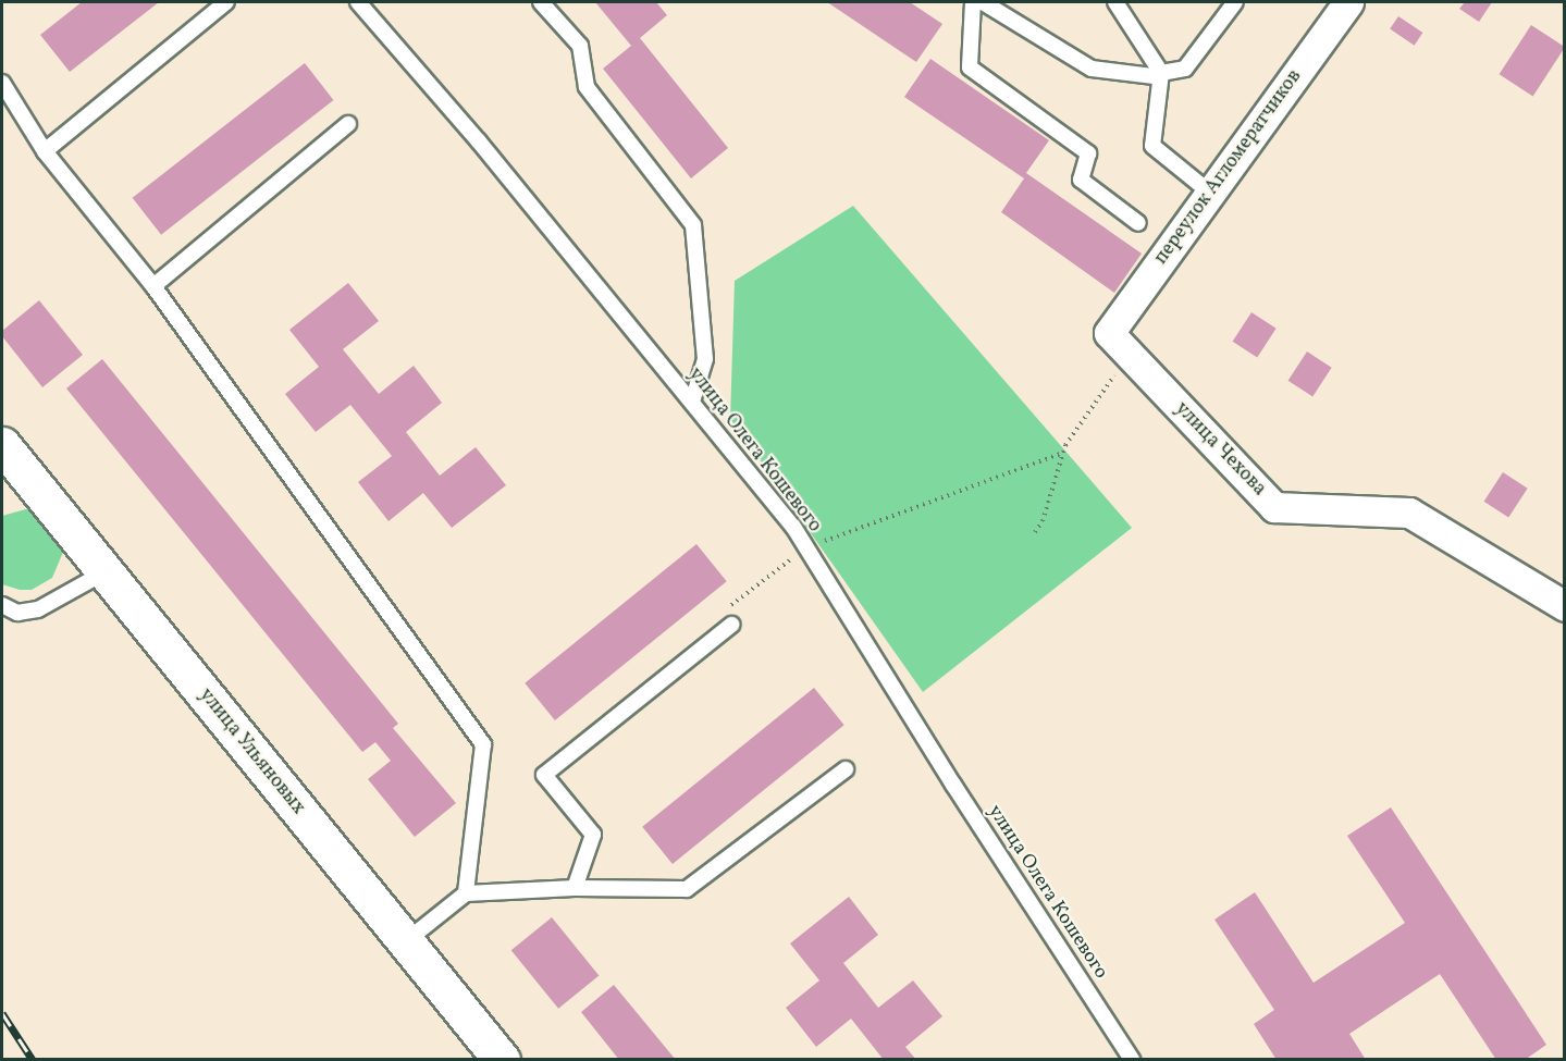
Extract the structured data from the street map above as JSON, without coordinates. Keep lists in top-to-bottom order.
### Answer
{
  "streets": {
    "street": ["переулок Агломератчиков", "улица Чехова", "улица Ульяновых"],
    "lane": ["улица Олега Кошевого"]
  },
  "crossings": [
    ["переулок Агломератчиков", "улица Чехова"]
  ]
}
